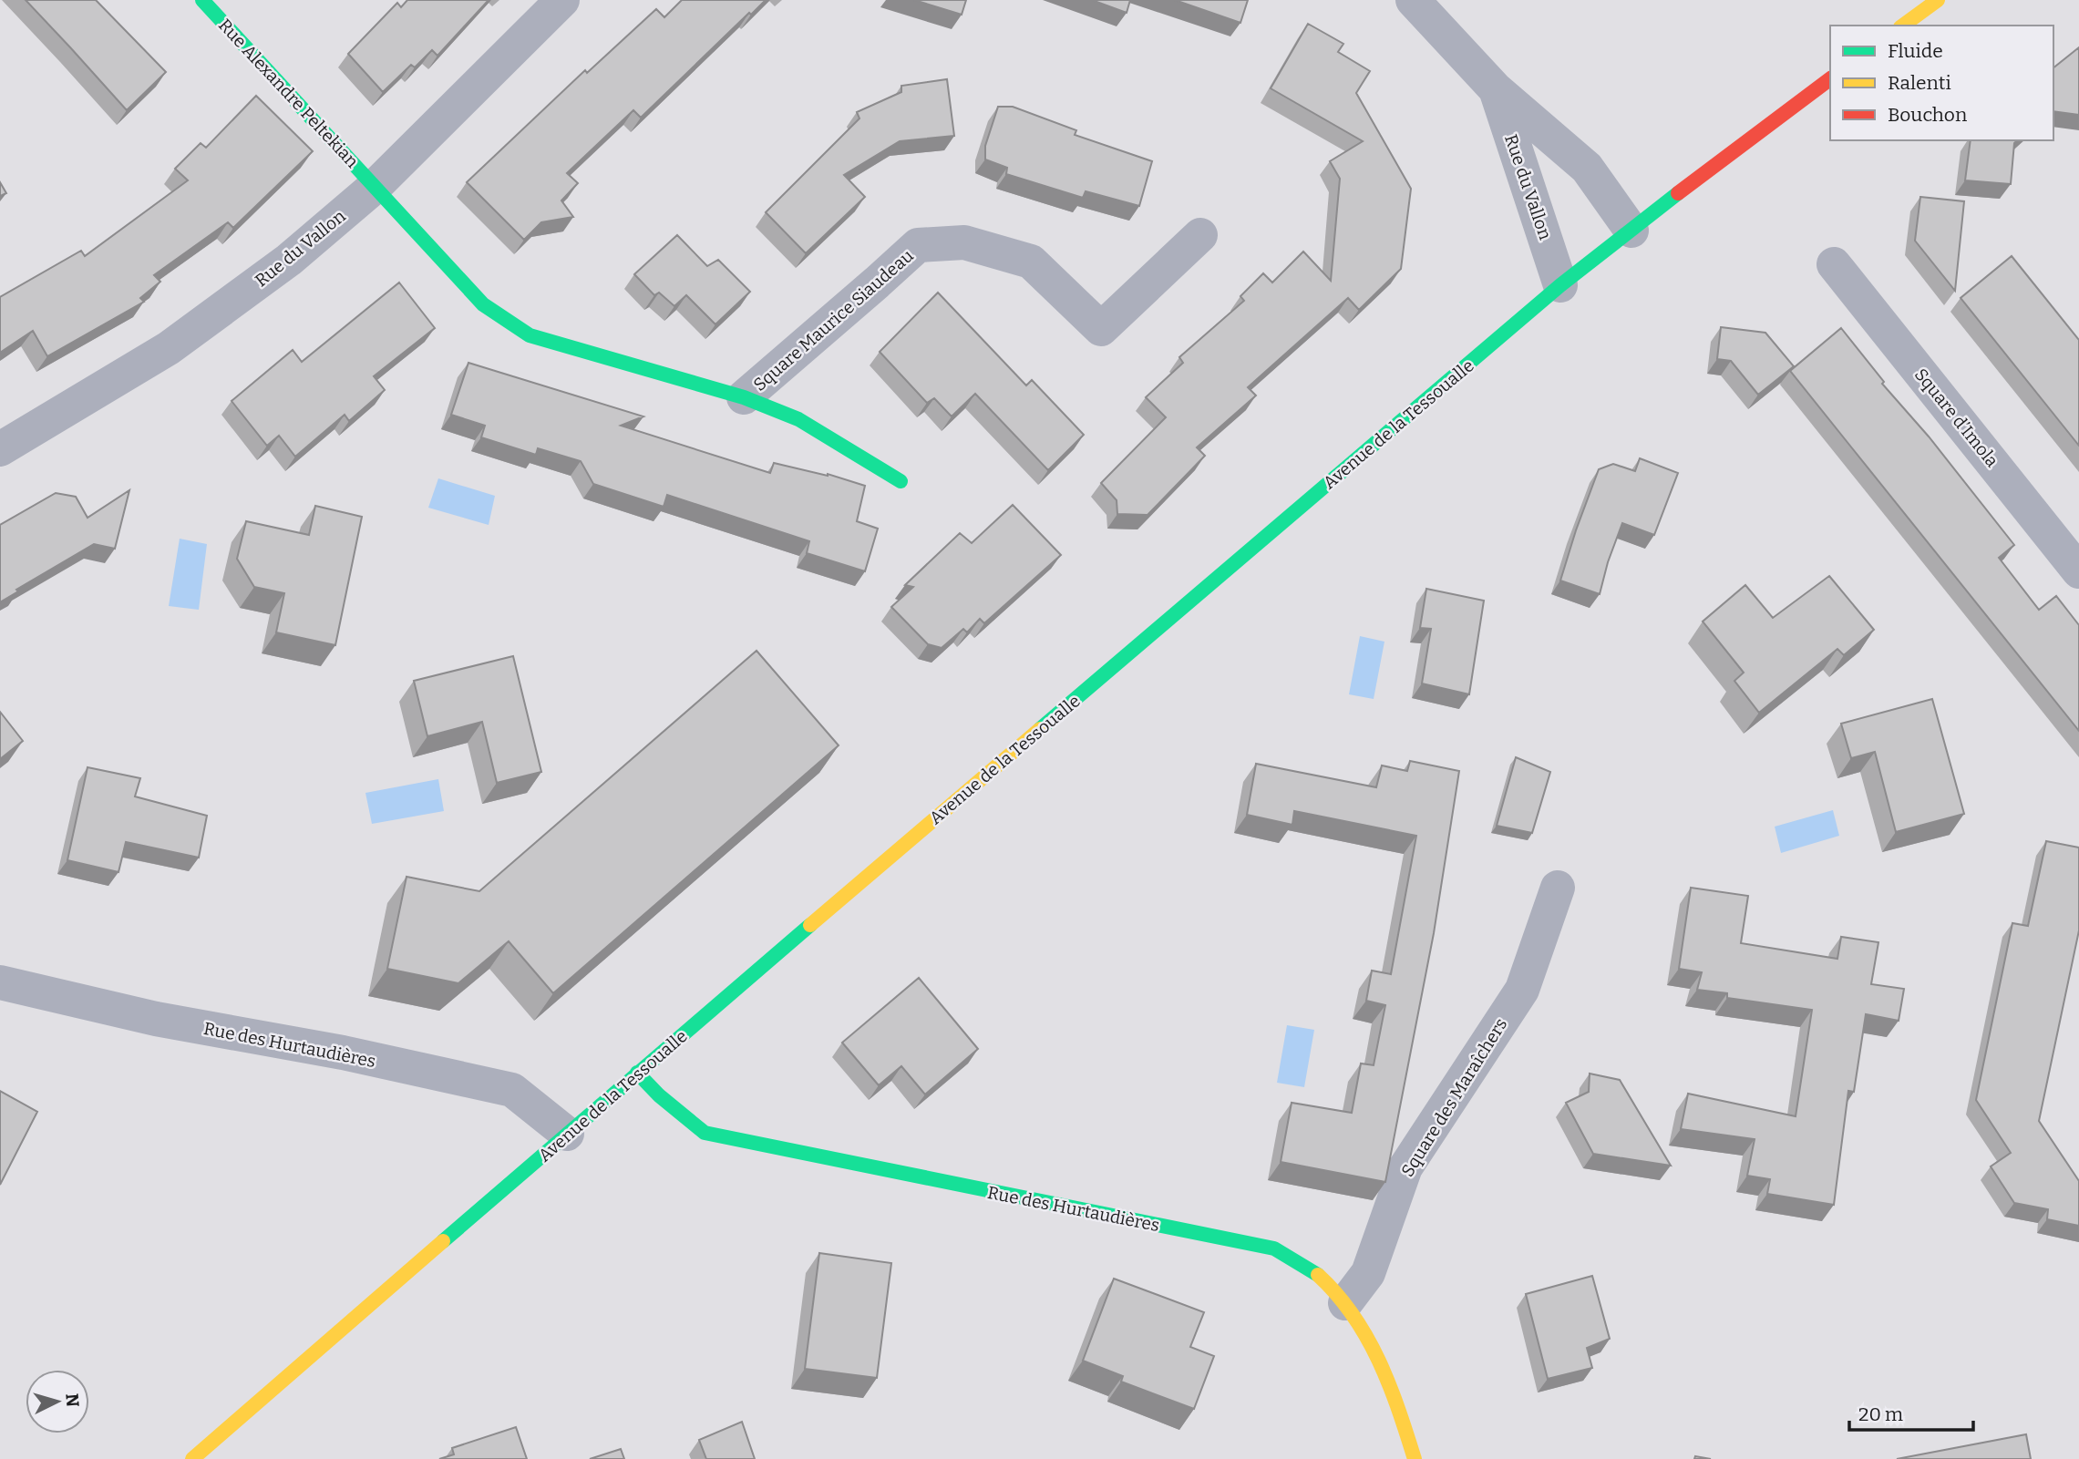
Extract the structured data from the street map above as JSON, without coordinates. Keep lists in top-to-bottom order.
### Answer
{
  "streets": {
    "main road": [
      "Rue Alexandre Peltekian",
      "Square Maurice Siaudeau",
      "Avenue de la Tessoualle",
      "Rue des Hurtaudières"
    ],
    "street": ["Rue du Vallon", "Square d’Imola", "Square des Maraîchers"]
  },
  "crossings": [
    ["Rue Alexandre Peltekian", "Rue du Vallon"],
    ["Rue Alexandre Peltekian", "Square Maurice Siaudeau"],
    ["Rue du Vallon", "Square Maurice Siaudeau"],
    ["Rue du Vallon", "Avenue de la Tessoualle"],
    ["Avenue de la Tessoualle", "Rue des Hurtaudières"],
    ["Rue des Hurtaudières", "Square des Maraîchers"]
  ],
  "legend": ["Fluide", "Ralenti", "Bouchon"],
  "scale_bar": "20 m",
  "north": "right"
}
